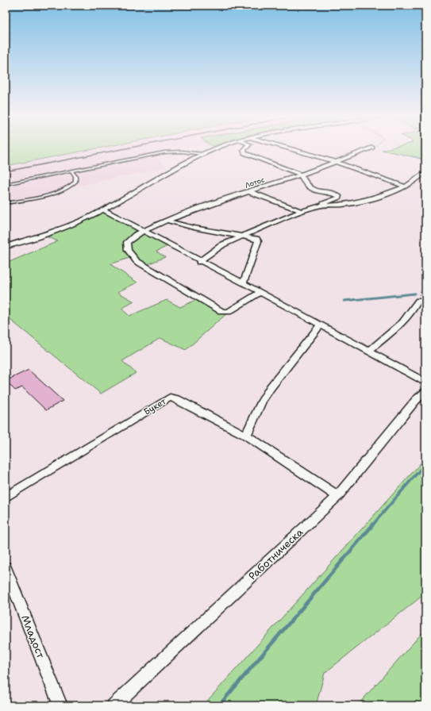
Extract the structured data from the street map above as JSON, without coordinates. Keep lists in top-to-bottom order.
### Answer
{
  "streets": {
    "street": [
      "Лотос",
      "Букет",
      "Работническа",
      "Младост"
    ]
  },
  "crossings": [
    ["Букет", "Работническа"]
  ]
}
